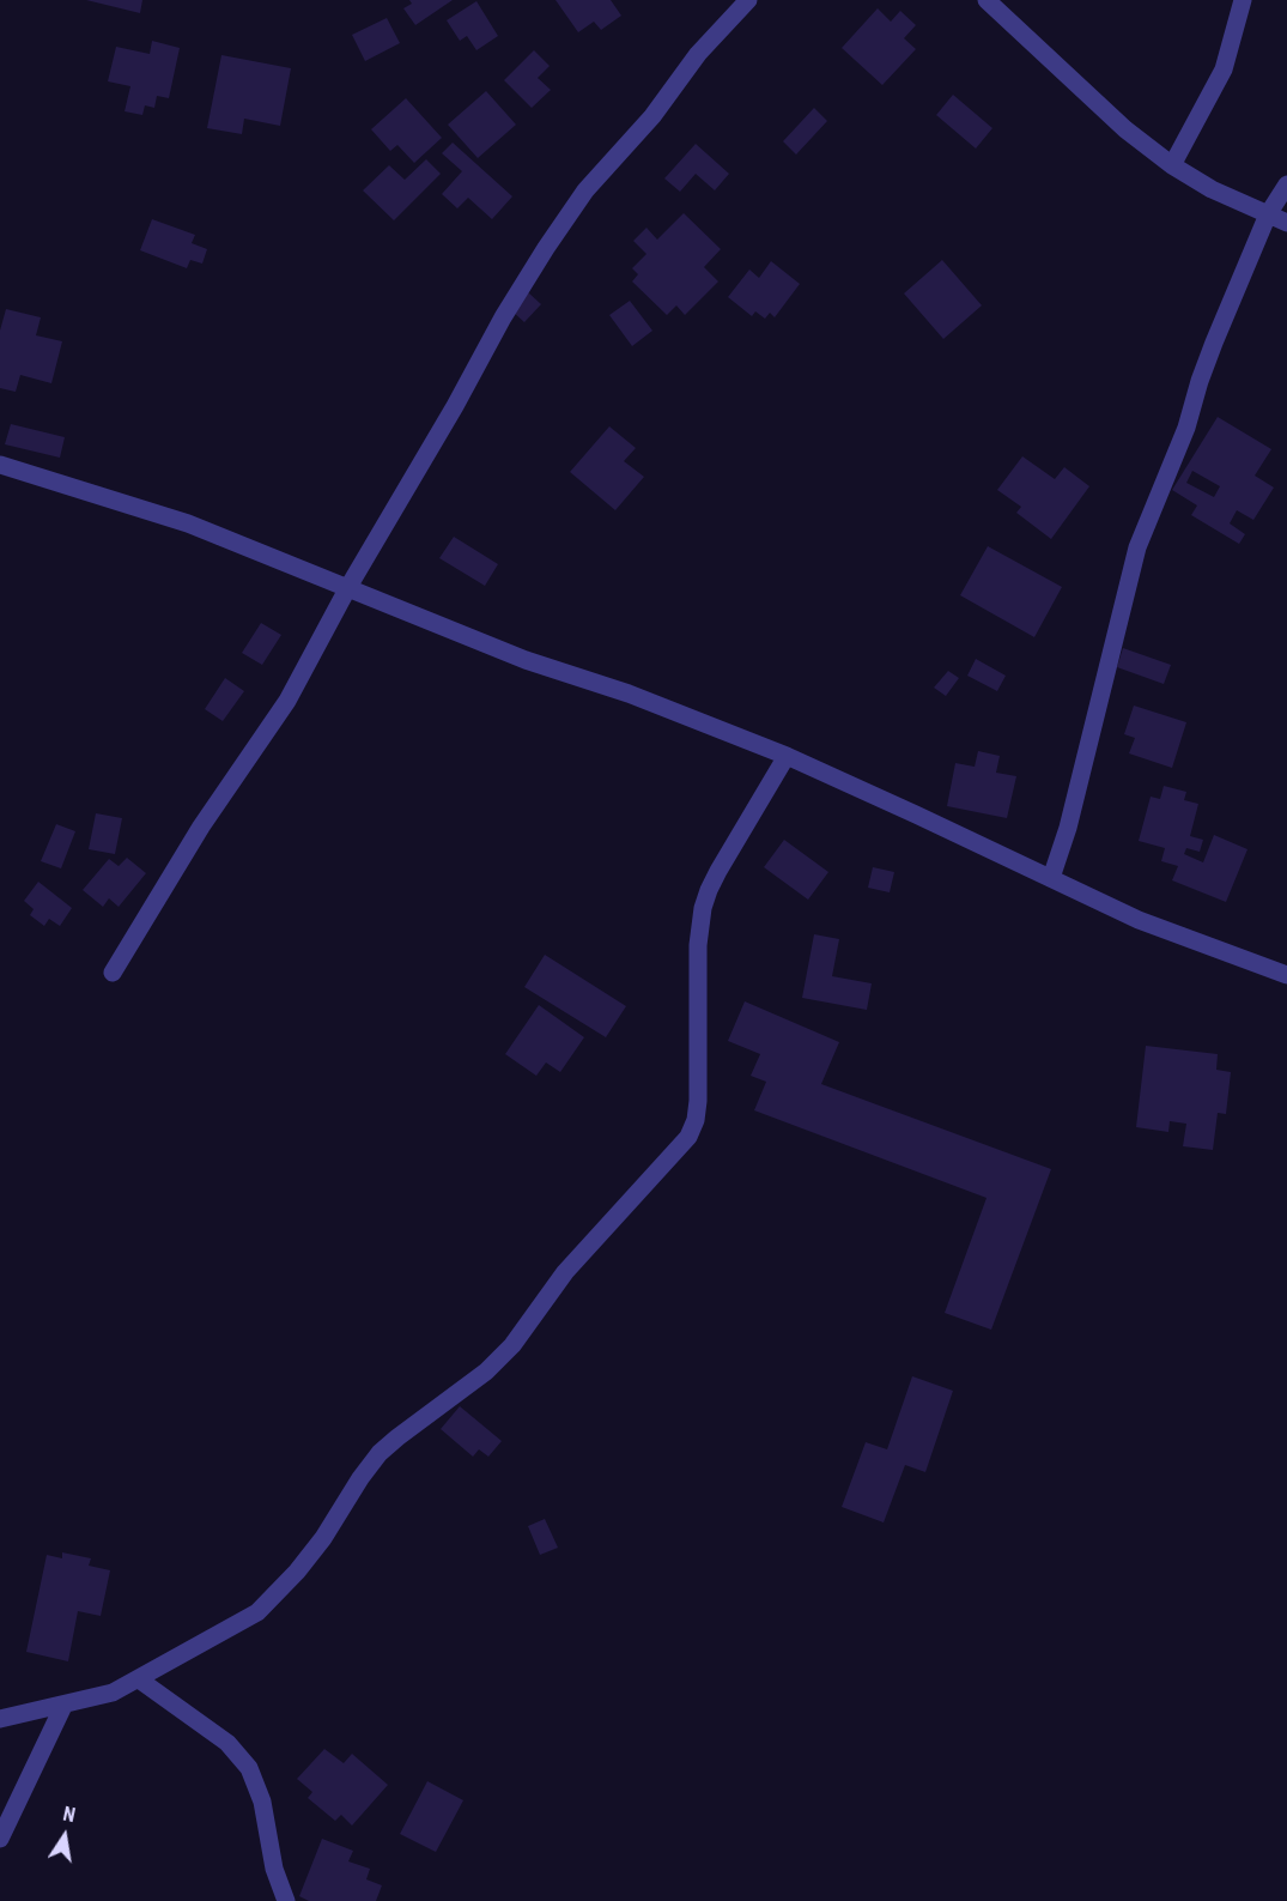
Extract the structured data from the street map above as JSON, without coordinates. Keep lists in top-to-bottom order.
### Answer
{
  "north": "top"
}
